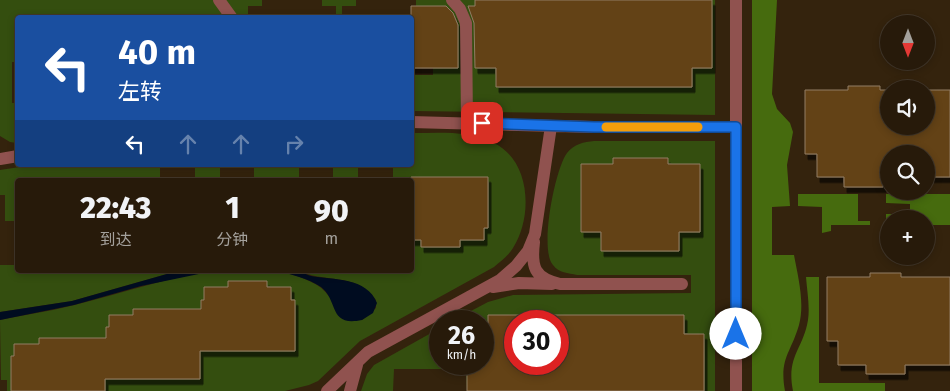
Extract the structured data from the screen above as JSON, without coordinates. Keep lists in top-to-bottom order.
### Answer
{
  "north": "bottom",
  "page": {
    "map_buttons": "+",
    "turn": ["40 m", "左转"],
    "eta": [
      "22:43",
      "到达",
      "1",
      "分钟",
      "90",
      "m"
    ],
    "speed": "26 km/h",
    "limit": "30"
  }
}
